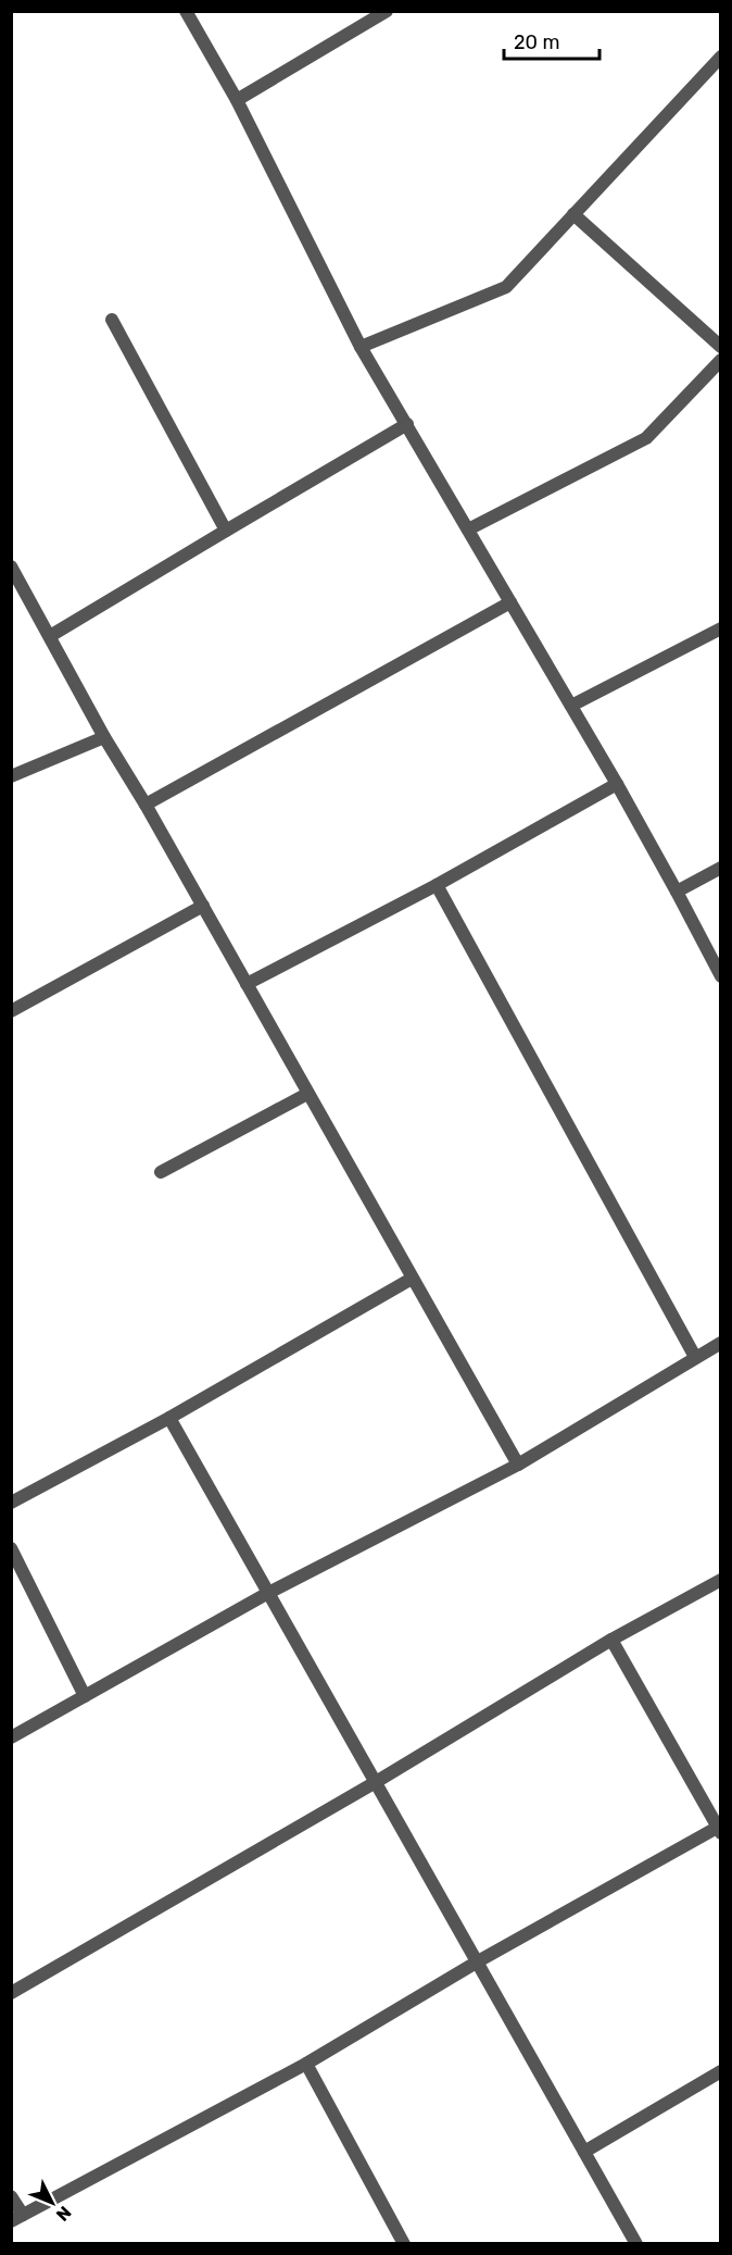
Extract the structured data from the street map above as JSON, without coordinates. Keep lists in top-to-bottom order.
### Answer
{
  "scale_bar": "20 m",
  "north": "bottom right"
}
